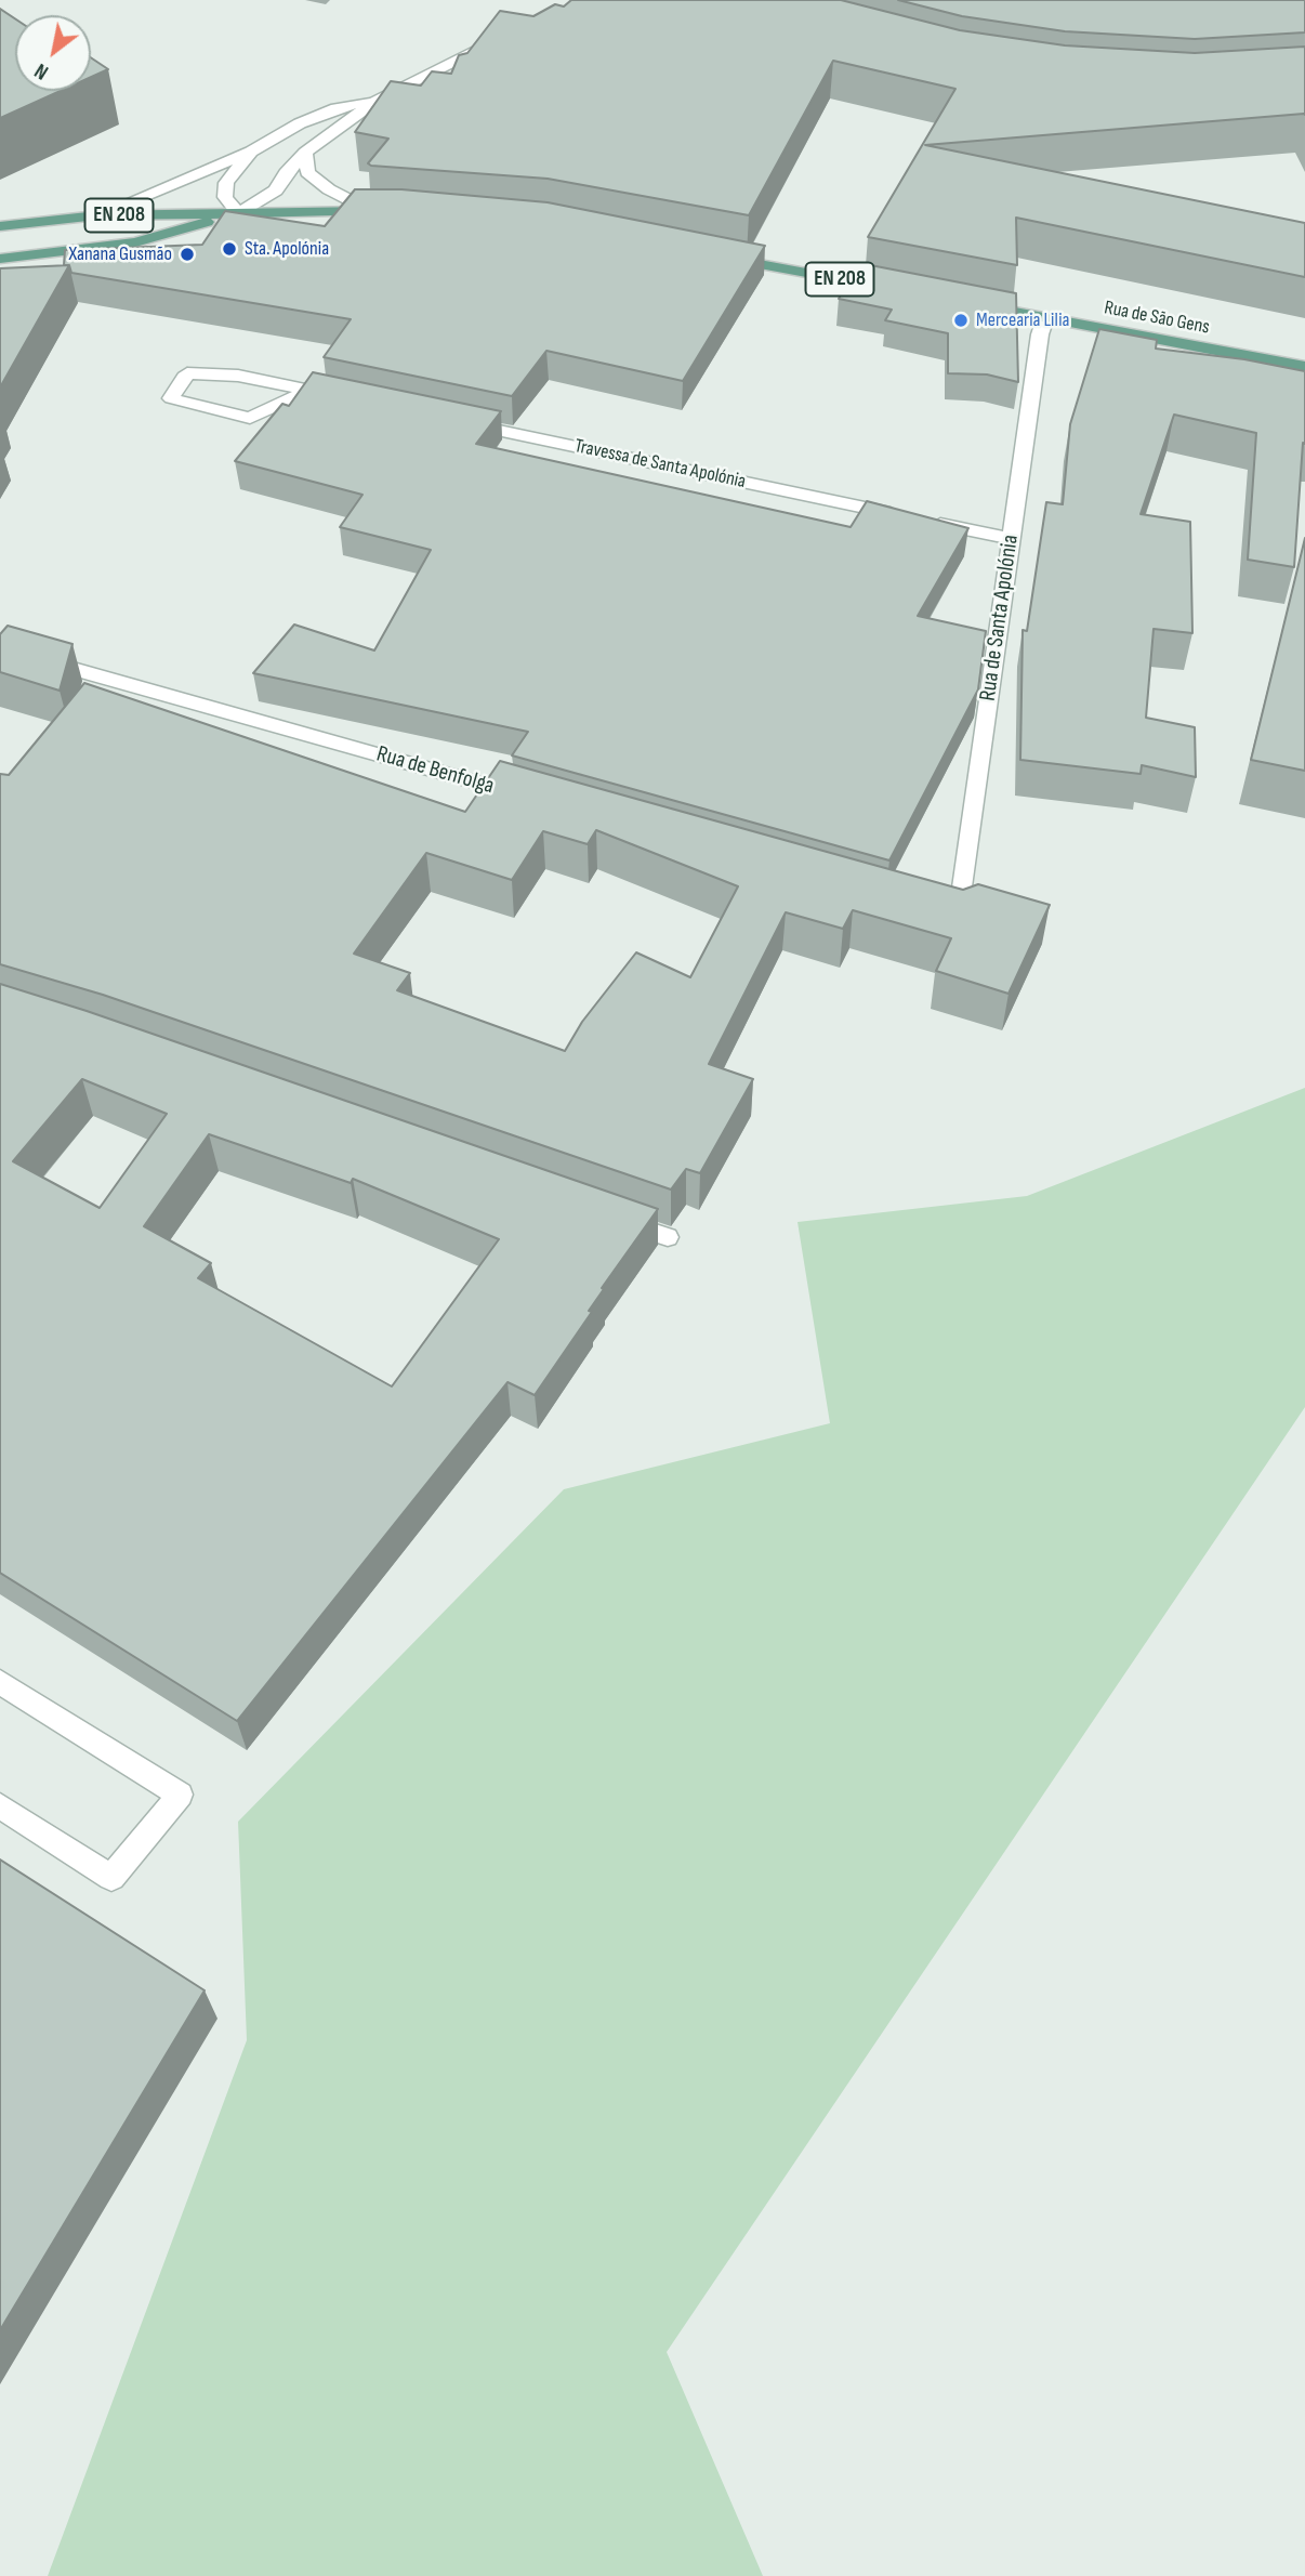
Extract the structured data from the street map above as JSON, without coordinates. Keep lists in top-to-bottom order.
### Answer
{
  "streets": {
    "main road": ["EN 208", "Rua de São Gens"],
    "street": ["Travessa de Santa Apolónia", "Rua de Santa Apolónia", "Rua de Benfolga"]
  },
  "crossings": [
    ["Rua de São Gens", "Rua de Santa Apolónia"],
    ["Travessa de Santa Apolónia", "Rua de Santa Apolónia"]
  ],
  "places": ["Sta. Apolónia", "Xanana Gusmão", "Mercearia Lilia"],
  "north": "bottom left"
}
